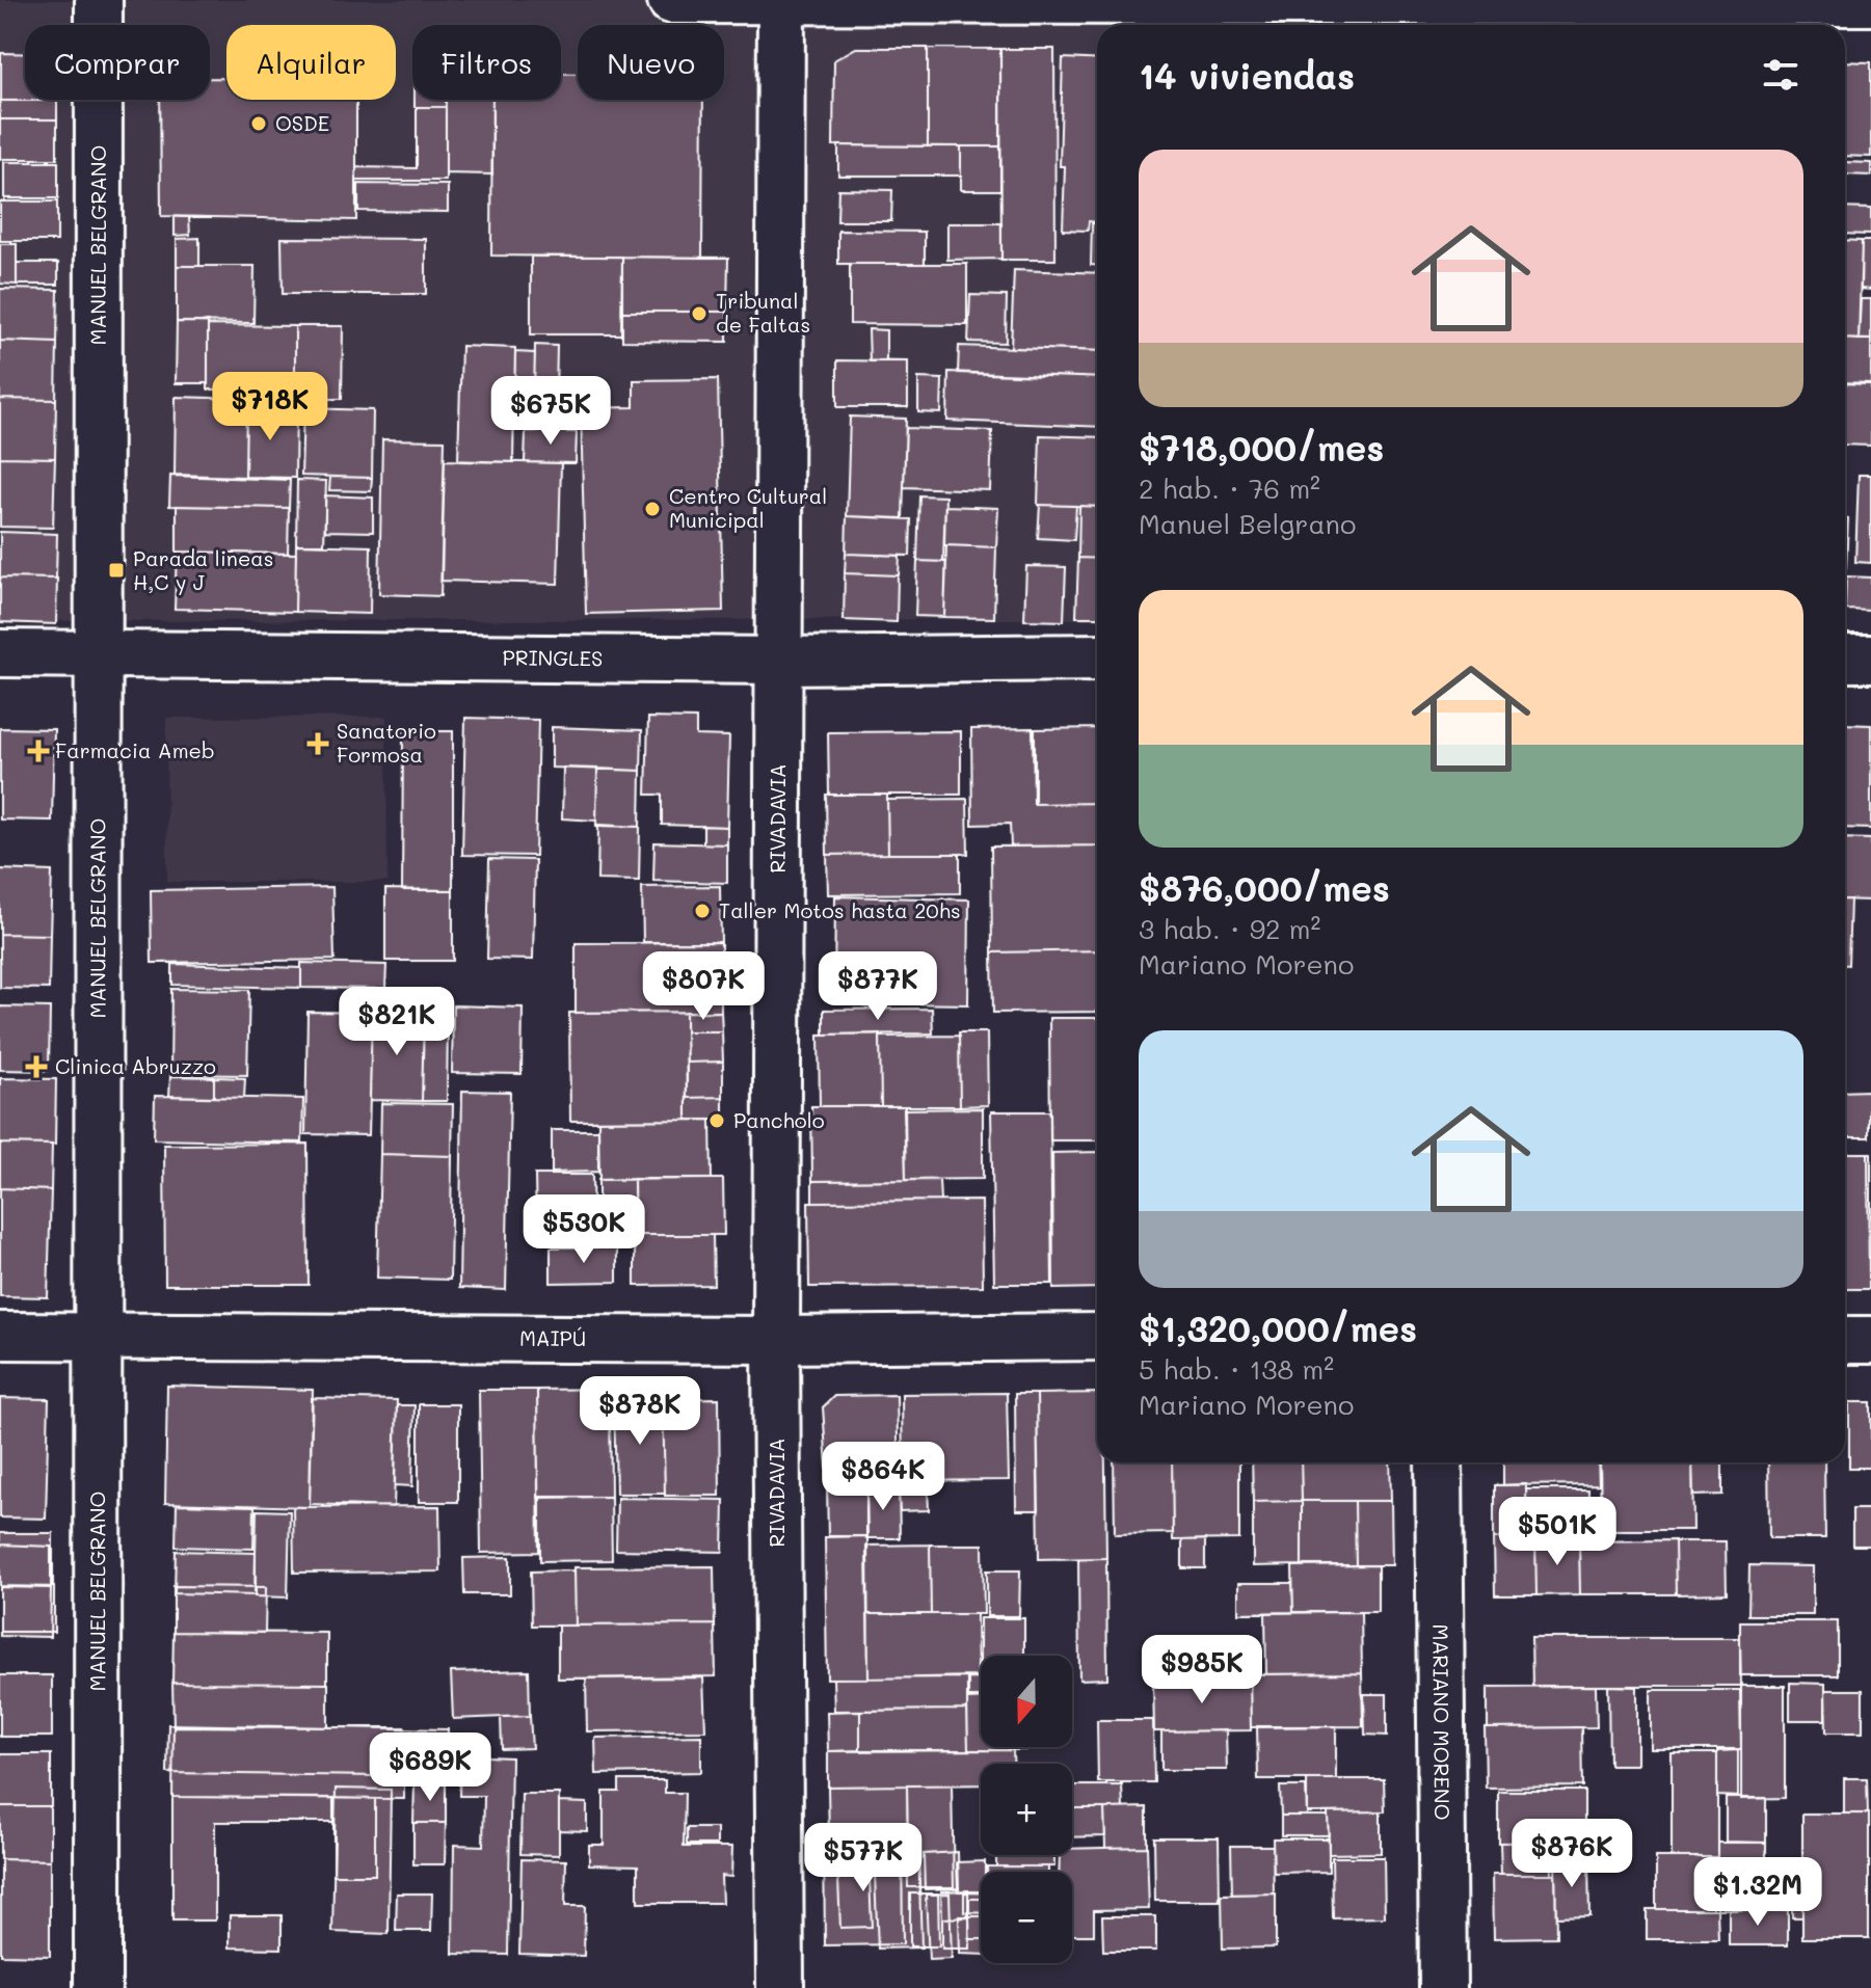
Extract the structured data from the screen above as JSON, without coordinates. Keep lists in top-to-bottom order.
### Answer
{
  "streets": {
    "street": [
      "MANUEL BELGRANO",
      "PRINGLES",
      "RIVADAVIA",
      "MAIPÚ",
      "MARIANO MORENO"
    ]
  },
  "crossings": [
    ["MANUEL BELGRANO", "PRINGLES"],
    ["MANUEL BELGRANO", "MAIPÚ"],
    ["PRINGLES", "RIVADAVIA"],
    ["RIVADAVIA", "MAIPÚ"]
  ],
  "places": {
    "other": [
      "OSDE",
      "Tribunal de Faltas",
      "Centro Cultural Municipal",
      "Taller Motos hasta 20hs",
      "Pancholo"
    ],
    "transit": ["Parada lineas H,C y J"],
    "health": ["Sanatorio Formosa", "Farmacia Ameb", "Clinica Abruzzo"]
  },
  "north": "bottom",
  "page": {
    "chip": [
      "Comprar",
      "Alquilar",
      "Filtros",
      "Nuevo"
    ],
    "heading": "14 viviendas",
    "list": [
      {
        "name": "$718,000/mes",
        "note": "2 hab. · 76 m² · Manuel Belgrano"
      },
      {
        "name": "$876,000/mes",
        "note": "3 hab. · 92 m² · Mariano Moreno"
      },
      {
        "name": "$1,320,000/mes",
        "note": "5 hab. · 138 m² · Mariano Moreno"
      }
    ],
    "price": [
      "$718K",
      "$675K",
      "$807K",
      "$877K",
      "$821K",
      "$530K",
      "$878K",
      "$864K",
      "$501K",
      "$985K",
      "$689K",
      "$876K",
      "$577K",
      "$1.32M"
    ],
    "map_buttons": ["+", "−"]
  }
}
